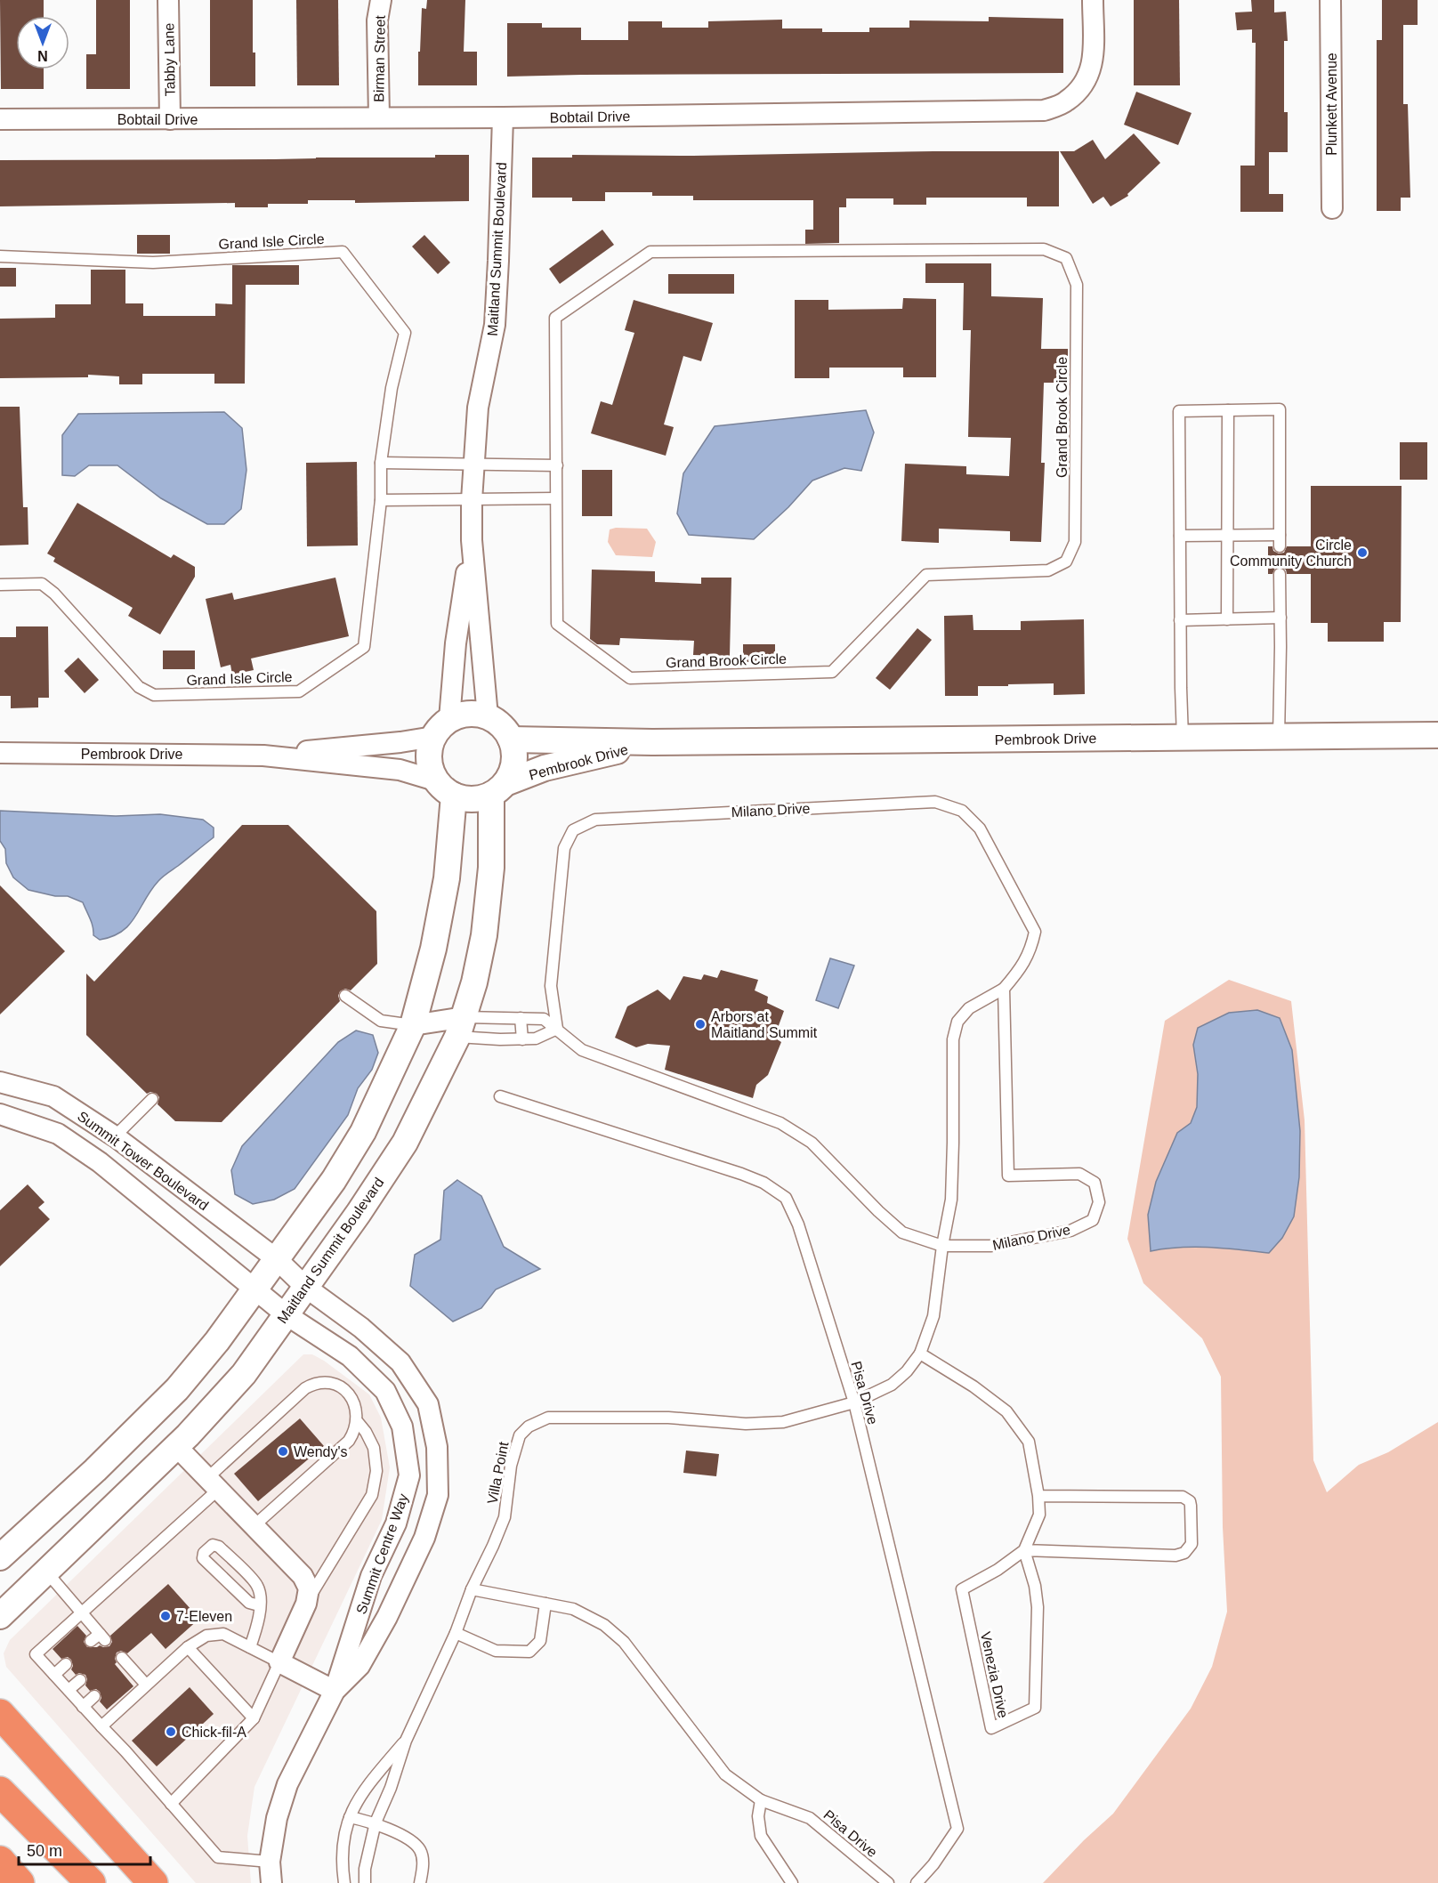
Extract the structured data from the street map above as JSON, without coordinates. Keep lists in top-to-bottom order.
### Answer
{
  "streets": {
    "street": [
      "Birman Street",
      "Tabby Lane",
      "Plunkett Avenue",
      "Bobtail Drive",
      "Maitland Summit Boulevard",
      "Pembrook Drive",
      "Milano Drive",
      "Summit Tower Boulevard",
      "Summit Centre Way"
    ],
    "lane": [
      "Grand Isle Circle",
      "Grand Brook Circle",
      "Pisa Drive",
      "Villa Point",
      "Venezia Drive"
    ]
  },
  "crossings": [
    ["Birman Street", "Bobtail Drive"],
    ["Tabby Lane", "Bobtail Drive"],
    ["Bobtail Drive", "Maitland Summit Boulevard"],
    ["Maitland Summit Boulevard", "Pembrook Drive"],
    ["Maitland Summit Boulevard", "Milano Drive"],
    ["Maitland Summit Boulevard", "Summit Centre Way"],
    ["Milano Drive", "Pisa Drive"],
    ["Milano Drive", "Villa Point"],
    ["Summit Tower Boulevard", "Summit Centre Way"],
    ["Pisa Drive", "Villa Point"]
  ],
  "places": [
    "Circle Community Church",
    "Arbors at Maitland Summit",
    "Wendy's",
    "7-Eleven",
    "Chick-fil-A"
  ],
  "scale_bar": "50 m",
  "north": "bottom"
}
